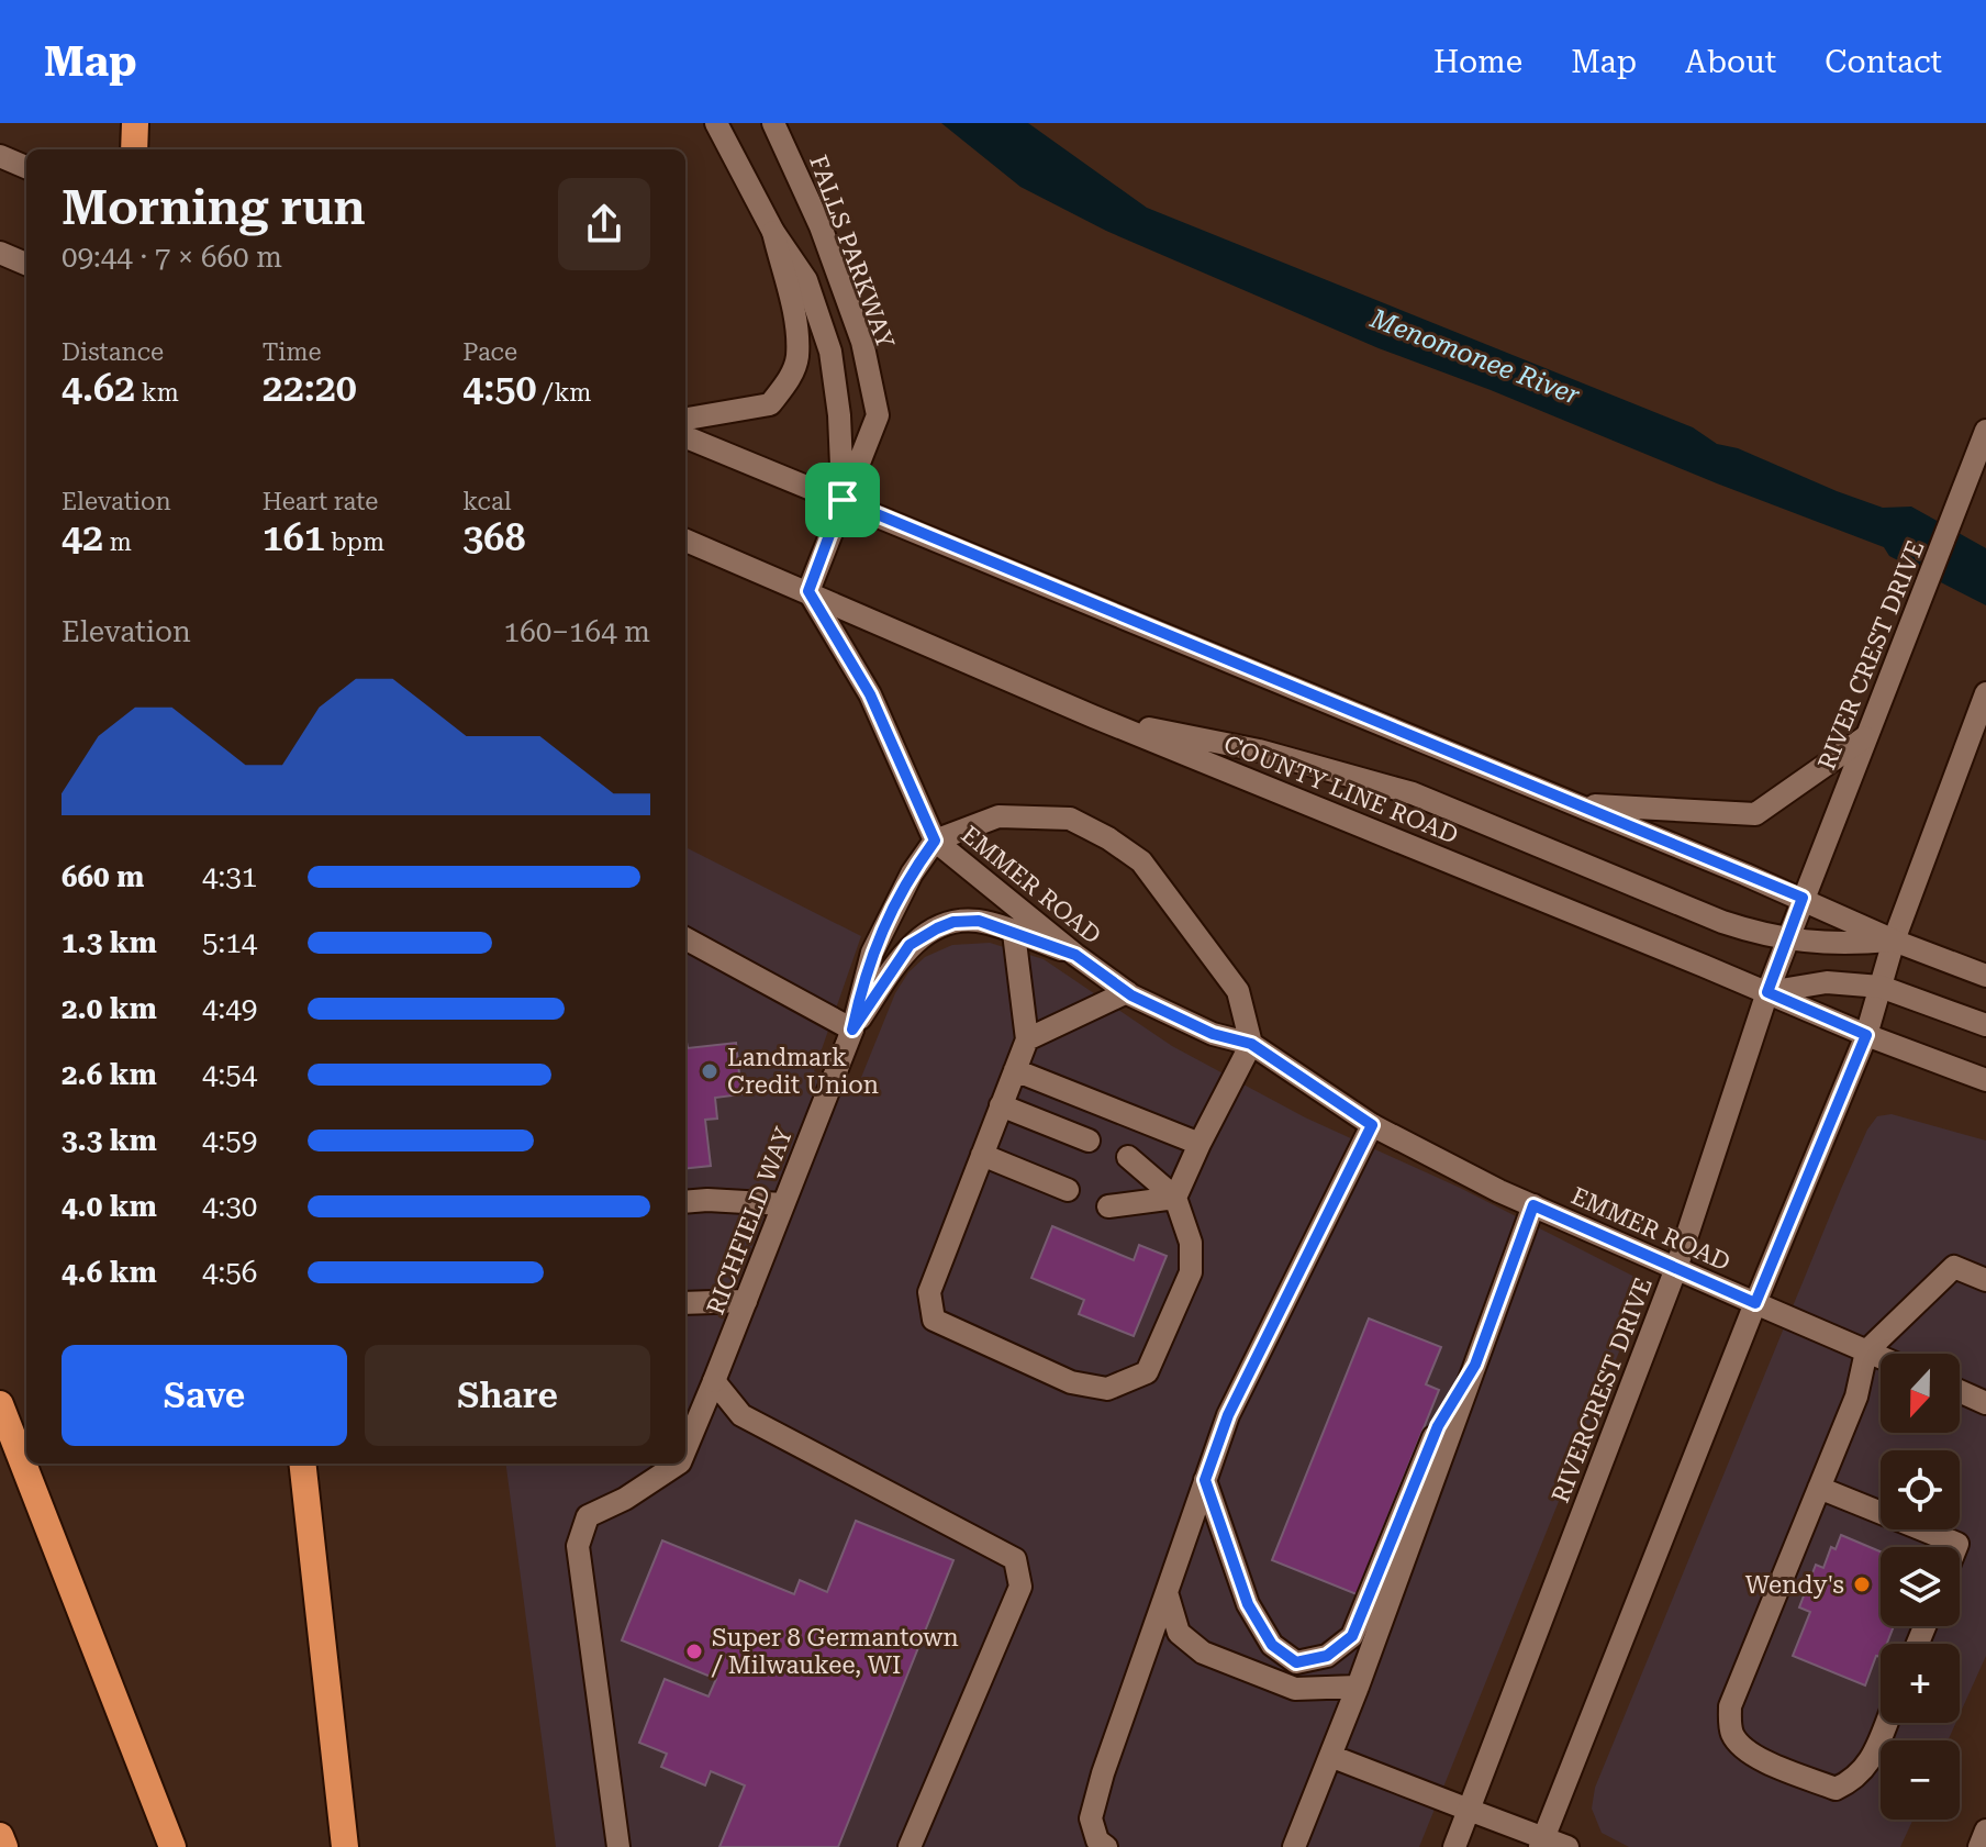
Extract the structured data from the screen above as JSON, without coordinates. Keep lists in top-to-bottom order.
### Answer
{
  "streets": {
    "street": [
      "FALLS PARKWAY",
      "RIVER CREST DRIVE",
      "COUNTY LINE ROAD",
      "EMMER ROAD",
      "RICHFIELD WAY",
      "RIVERCREST DRIVE"
    ]
  },
  "crossings": [
    ["FALLS PARKWAY", "COUNTY LINE ROAD"],
    ["RIVER CREST DRIVE", "RIVERCREST DRIVE"],
    ["COUNTY LINE ROAD", "RIVERCREST DRIVE"],
    ["EMMER ROAD", "RICHFIELD WAY"],
    ["EMMER ROAD", "RIVERCREST DRIVE"]
  ],
  "water": ["Menomonee River"],
  "places": ["Landmark Credit Union", "Wendy's", "Super 8 Germantown / Milwaukee, WI"],
  "north": "bottom",
  "page": {
    "header": "Map",
    "nav": [
      "Home",
      "Map",
      "About",
      "Contact"
    ],
    "heading": ["Morning run", "09:44 · 7 × 660 m"],
    "stats": [
      ["Distance", "4.62 km"],
      ["Time", "22:20"],
      ["Pace", "4:50 /km"],
      ["Elevation", "42 m"],
      ["Heart rate", "161 bpm"],
      ["kcal", "368"]
    ],
    "chart": ["Elevation", "160–164 m"],
    "list": [
      {
        "name": "660 m",
        "note": "4:31"
      },
      {
        "name": "1.3 km",
        "note": "5:14"
      },
      {
        "name": "2.0 km",
        "note": "4:49"
      },
      {
        "name": "2.6 km",
        "note": "4:54"
      },
      {
        "name": "3.3 km",
        "note": "4:59"
      },
      {
        "name": "4.0 km",
        "note": "4:30"
      },
      {
        "name": "4.6 km",
        "note": "4:56"
      }
    ],
    "buttons": ["Save", "Share"],
    "map_buttons": ["+", "−"]
  }
}
